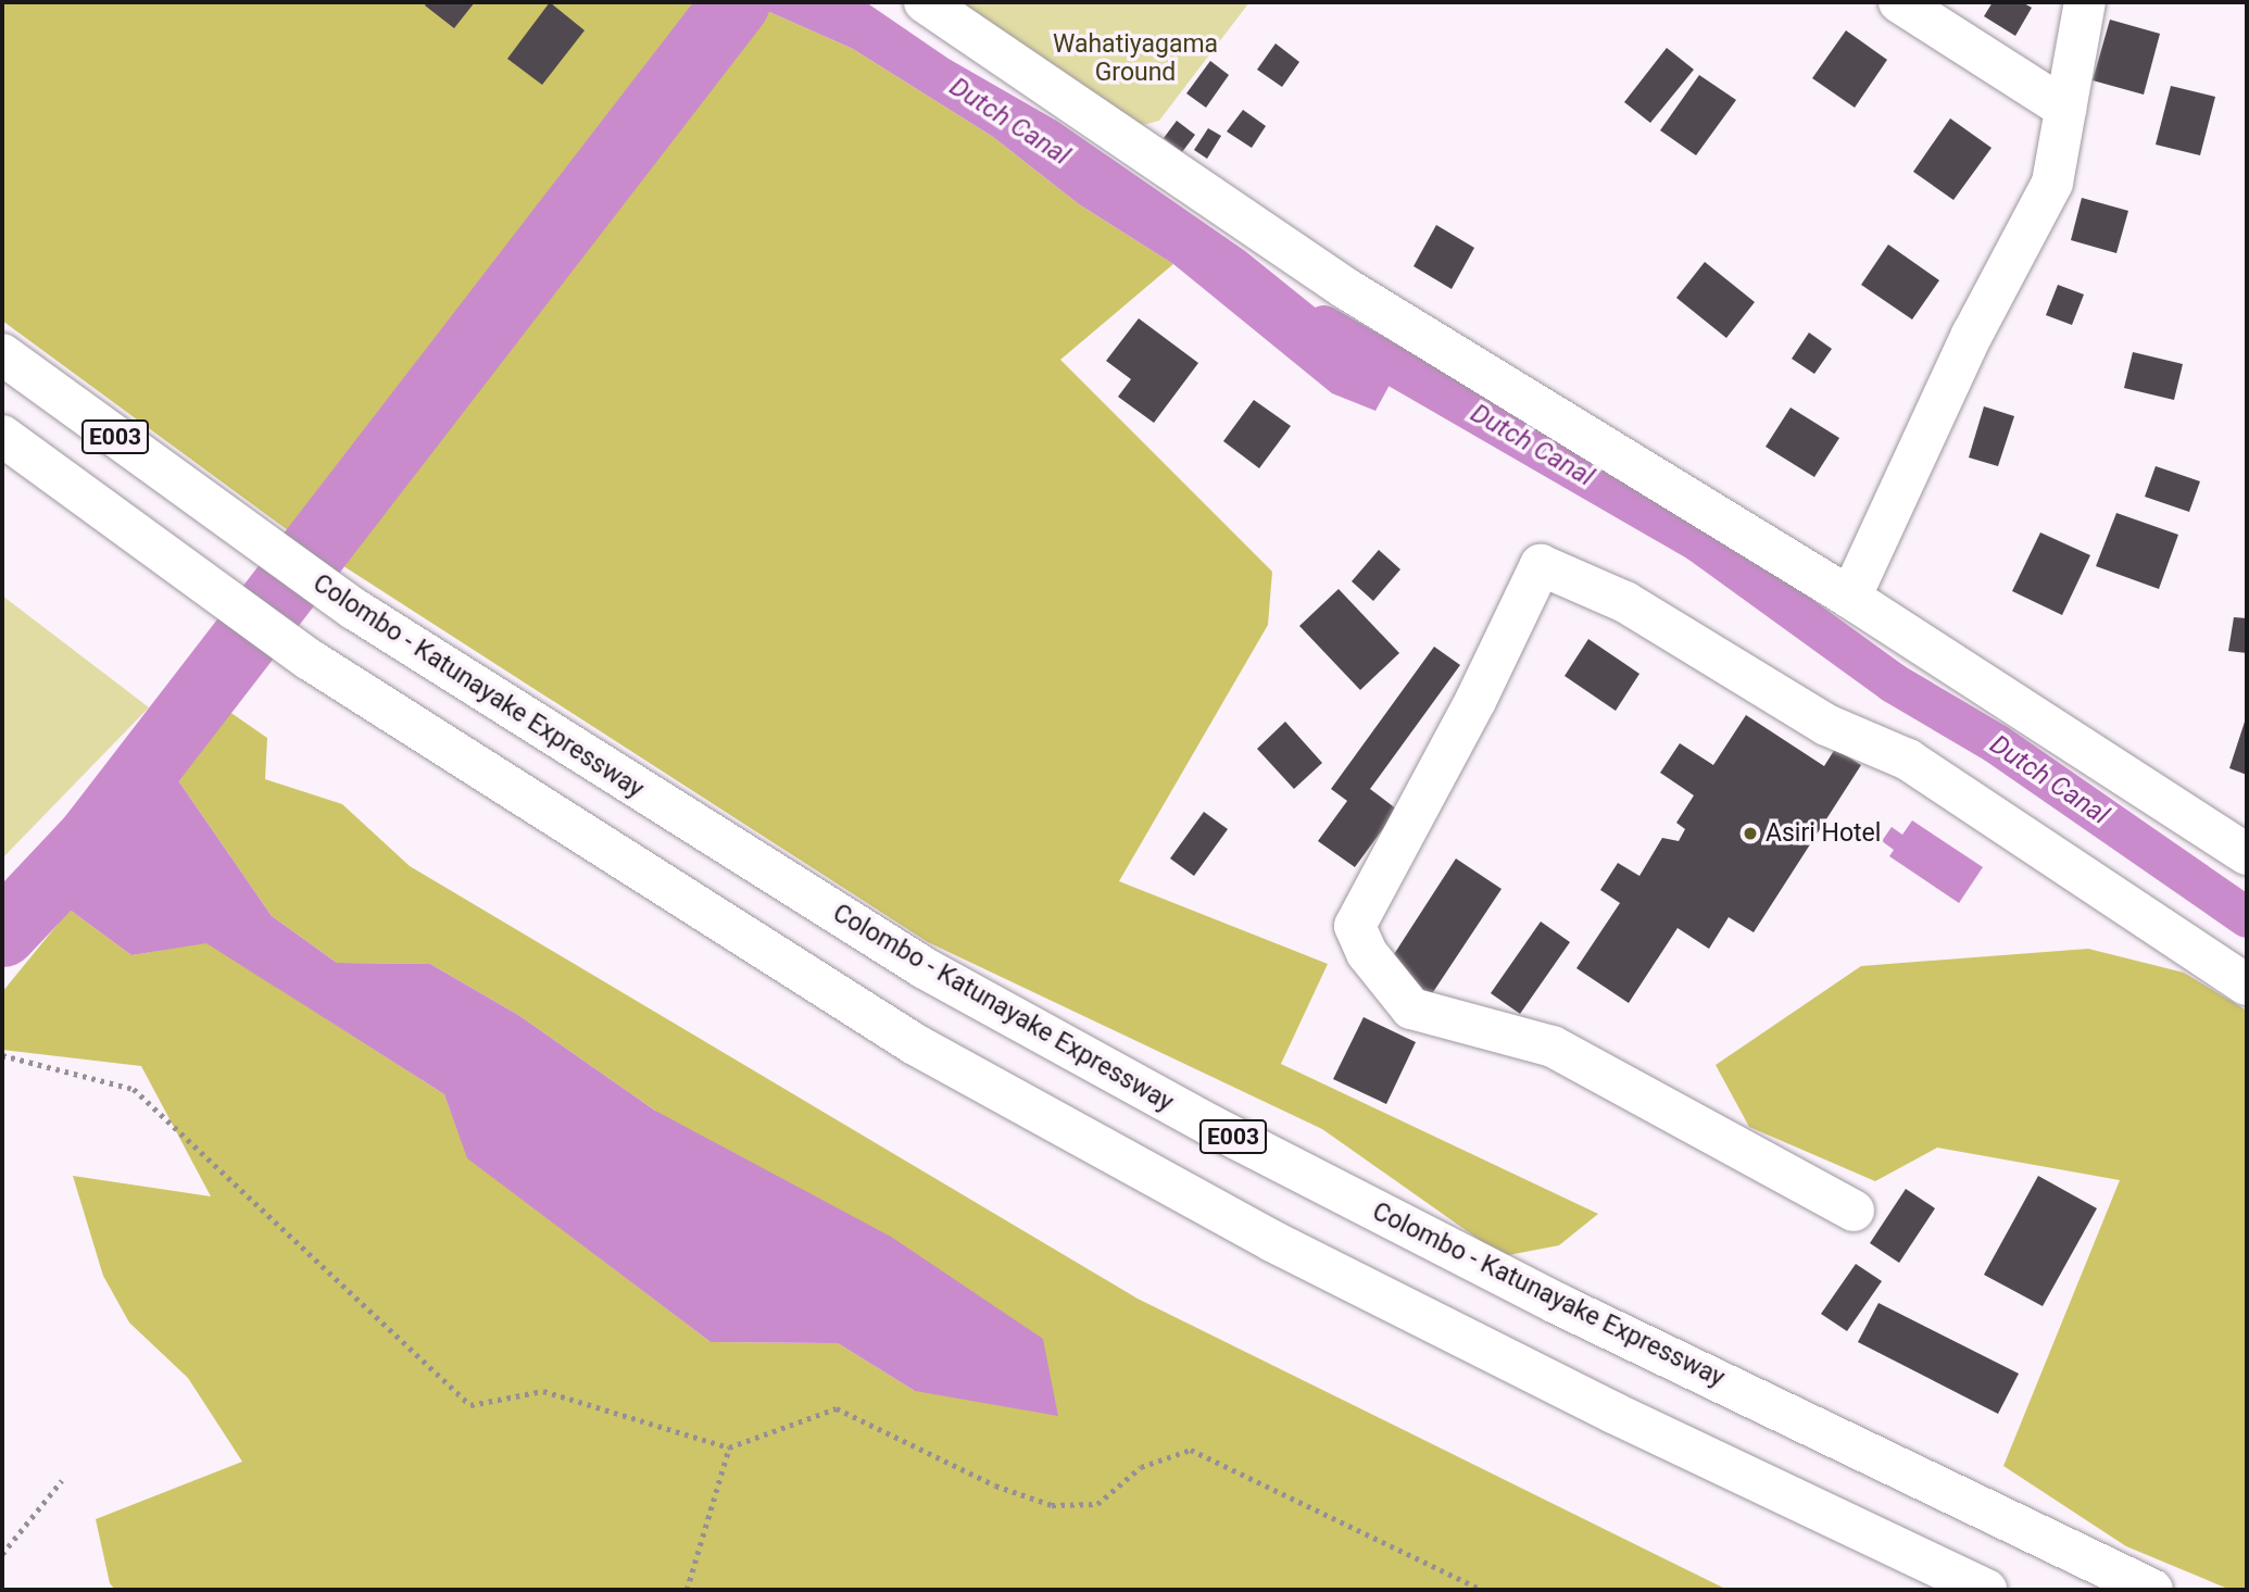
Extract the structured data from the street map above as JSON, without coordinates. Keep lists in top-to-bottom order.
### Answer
{
  "streets": {
    "main road": ["E003", "Colombo - Katunayake Expressway"]
  },
  "water": ["Dutch Canal"],
  "parks": ["Wahatiyagama Ground"],
  "places": ["Asiri Hotel"]
}
